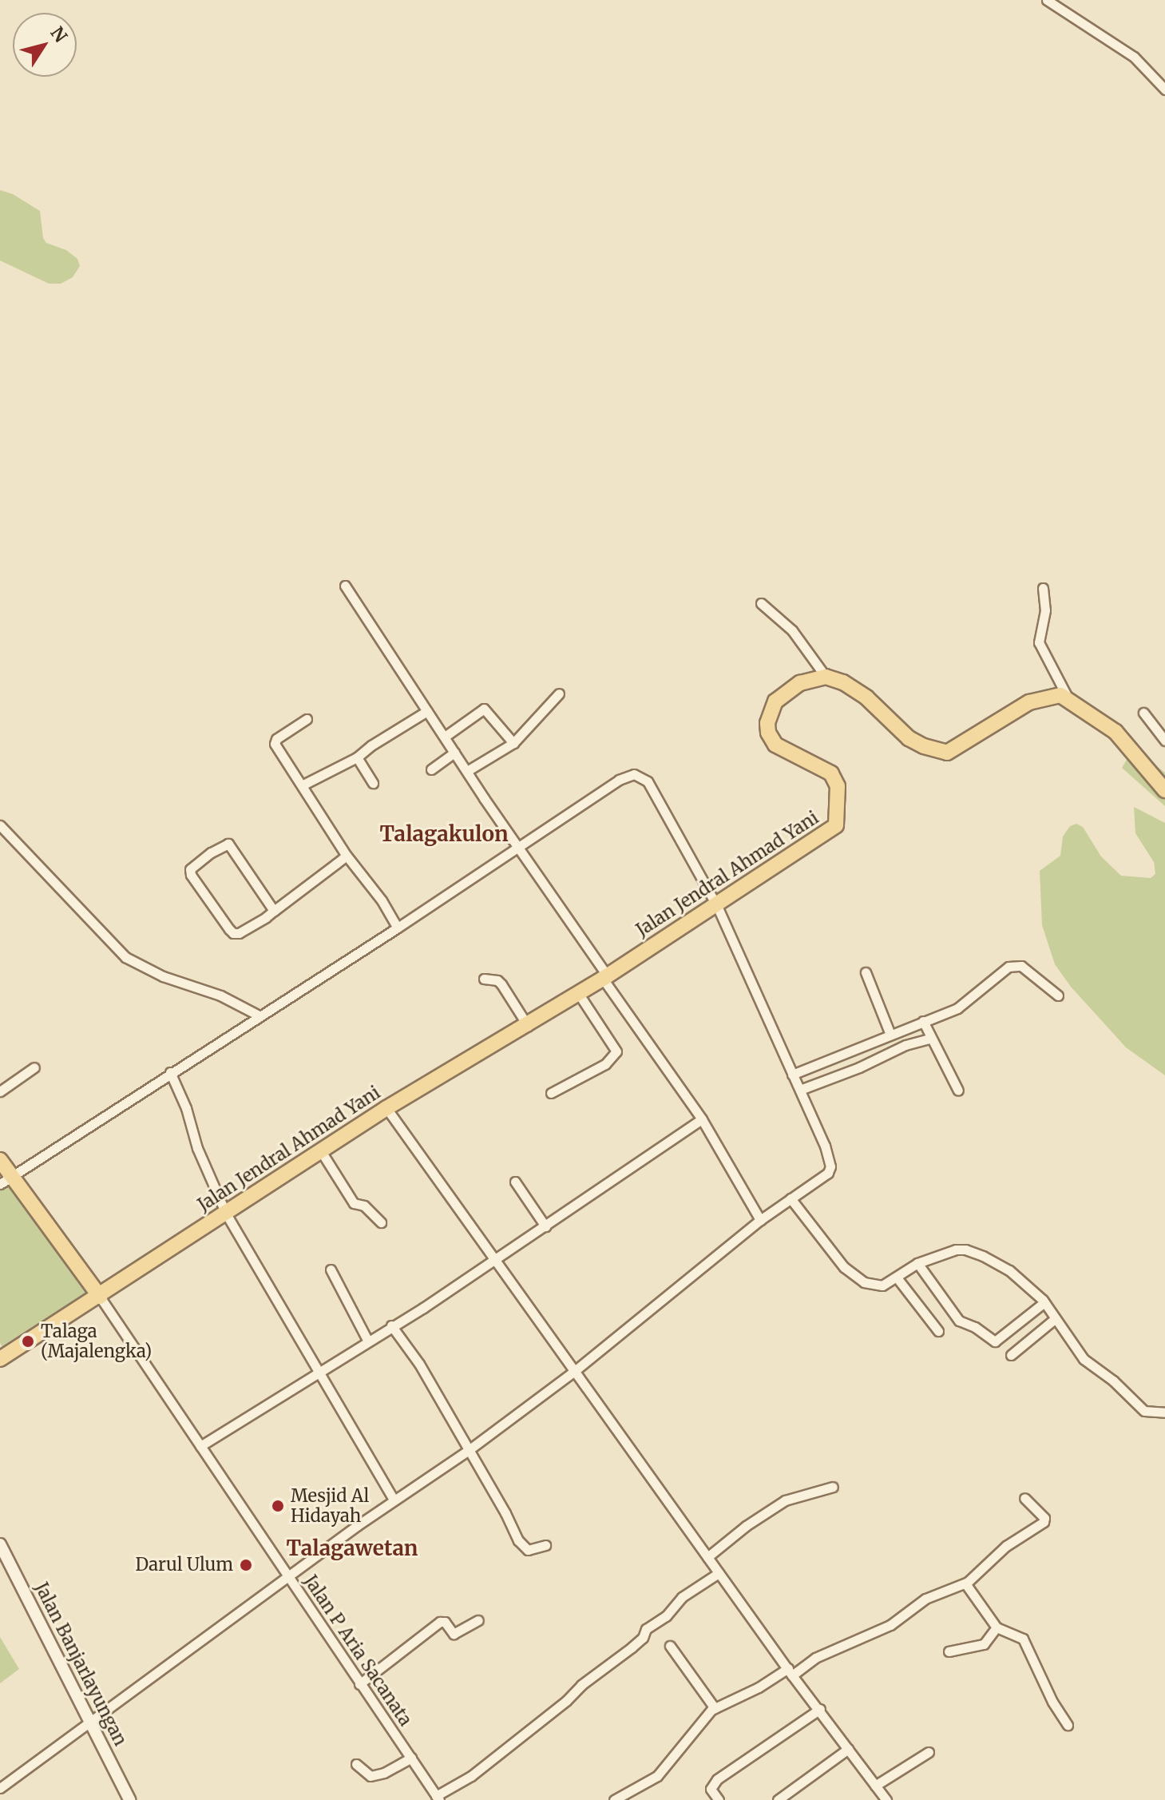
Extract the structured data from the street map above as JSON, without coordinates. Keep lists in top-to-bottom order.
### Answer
{
  "streets": {
    "main road": ["Jalan Jendral Ahmad Yani"],
    "street": ["Jalan P Aria Sacanata", "Jalan Banjarlayungan"]
  },
  "crossings": [
    ["Jalan Jendral Ahmad Yani", "Jalan P Aria Sacanata"]
  ],
  "districts": ["Talagakulon", "Talagawetan"],
  "places": ["Talaga (Majalengka)", "Mesjid Al Hidayah", "Darul Ulum"],
  "north": "top right"
}
